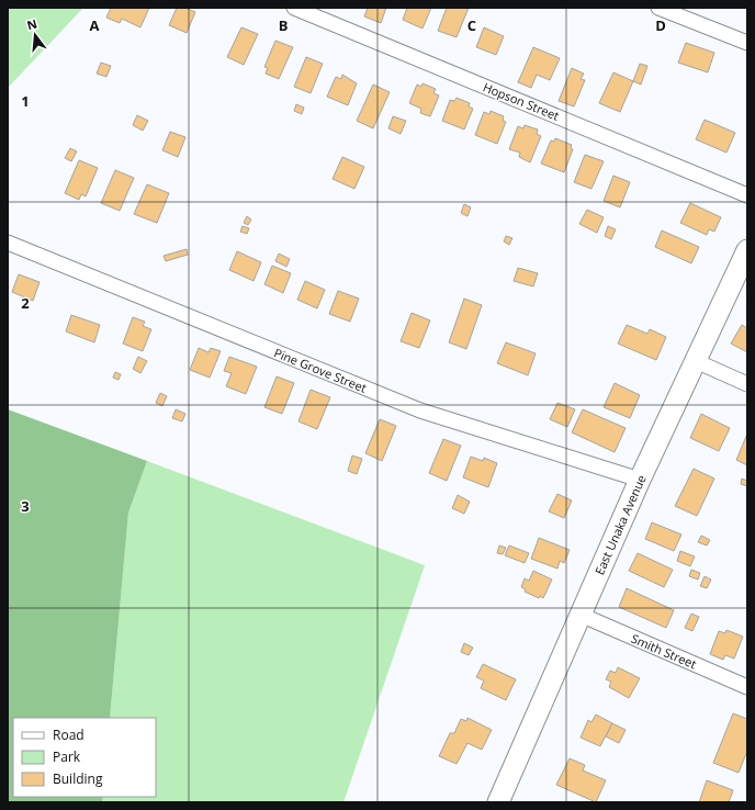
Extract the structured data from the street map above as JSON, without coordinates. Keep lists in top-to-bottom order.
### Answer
{
  "streets": {
    "main road": ["East Unaka Avenue"],
    "street": ["Hopson Street", "Pine Grove Street", "Smith Street"]
  },
  "crossings": [
    ["Pine Grove Street", "East Unaka Avenue"],
    ["East Unaka Avenue", "Smith Street"]
  ],
  "legend": ["Road", "Park", "Building"],
  "north": "top",
  "grid": {
    "columns": [
      "A",
      "B",
      "C",
      "D"
    ],
    "rows": ["1", "2", "3"]
  }
}
